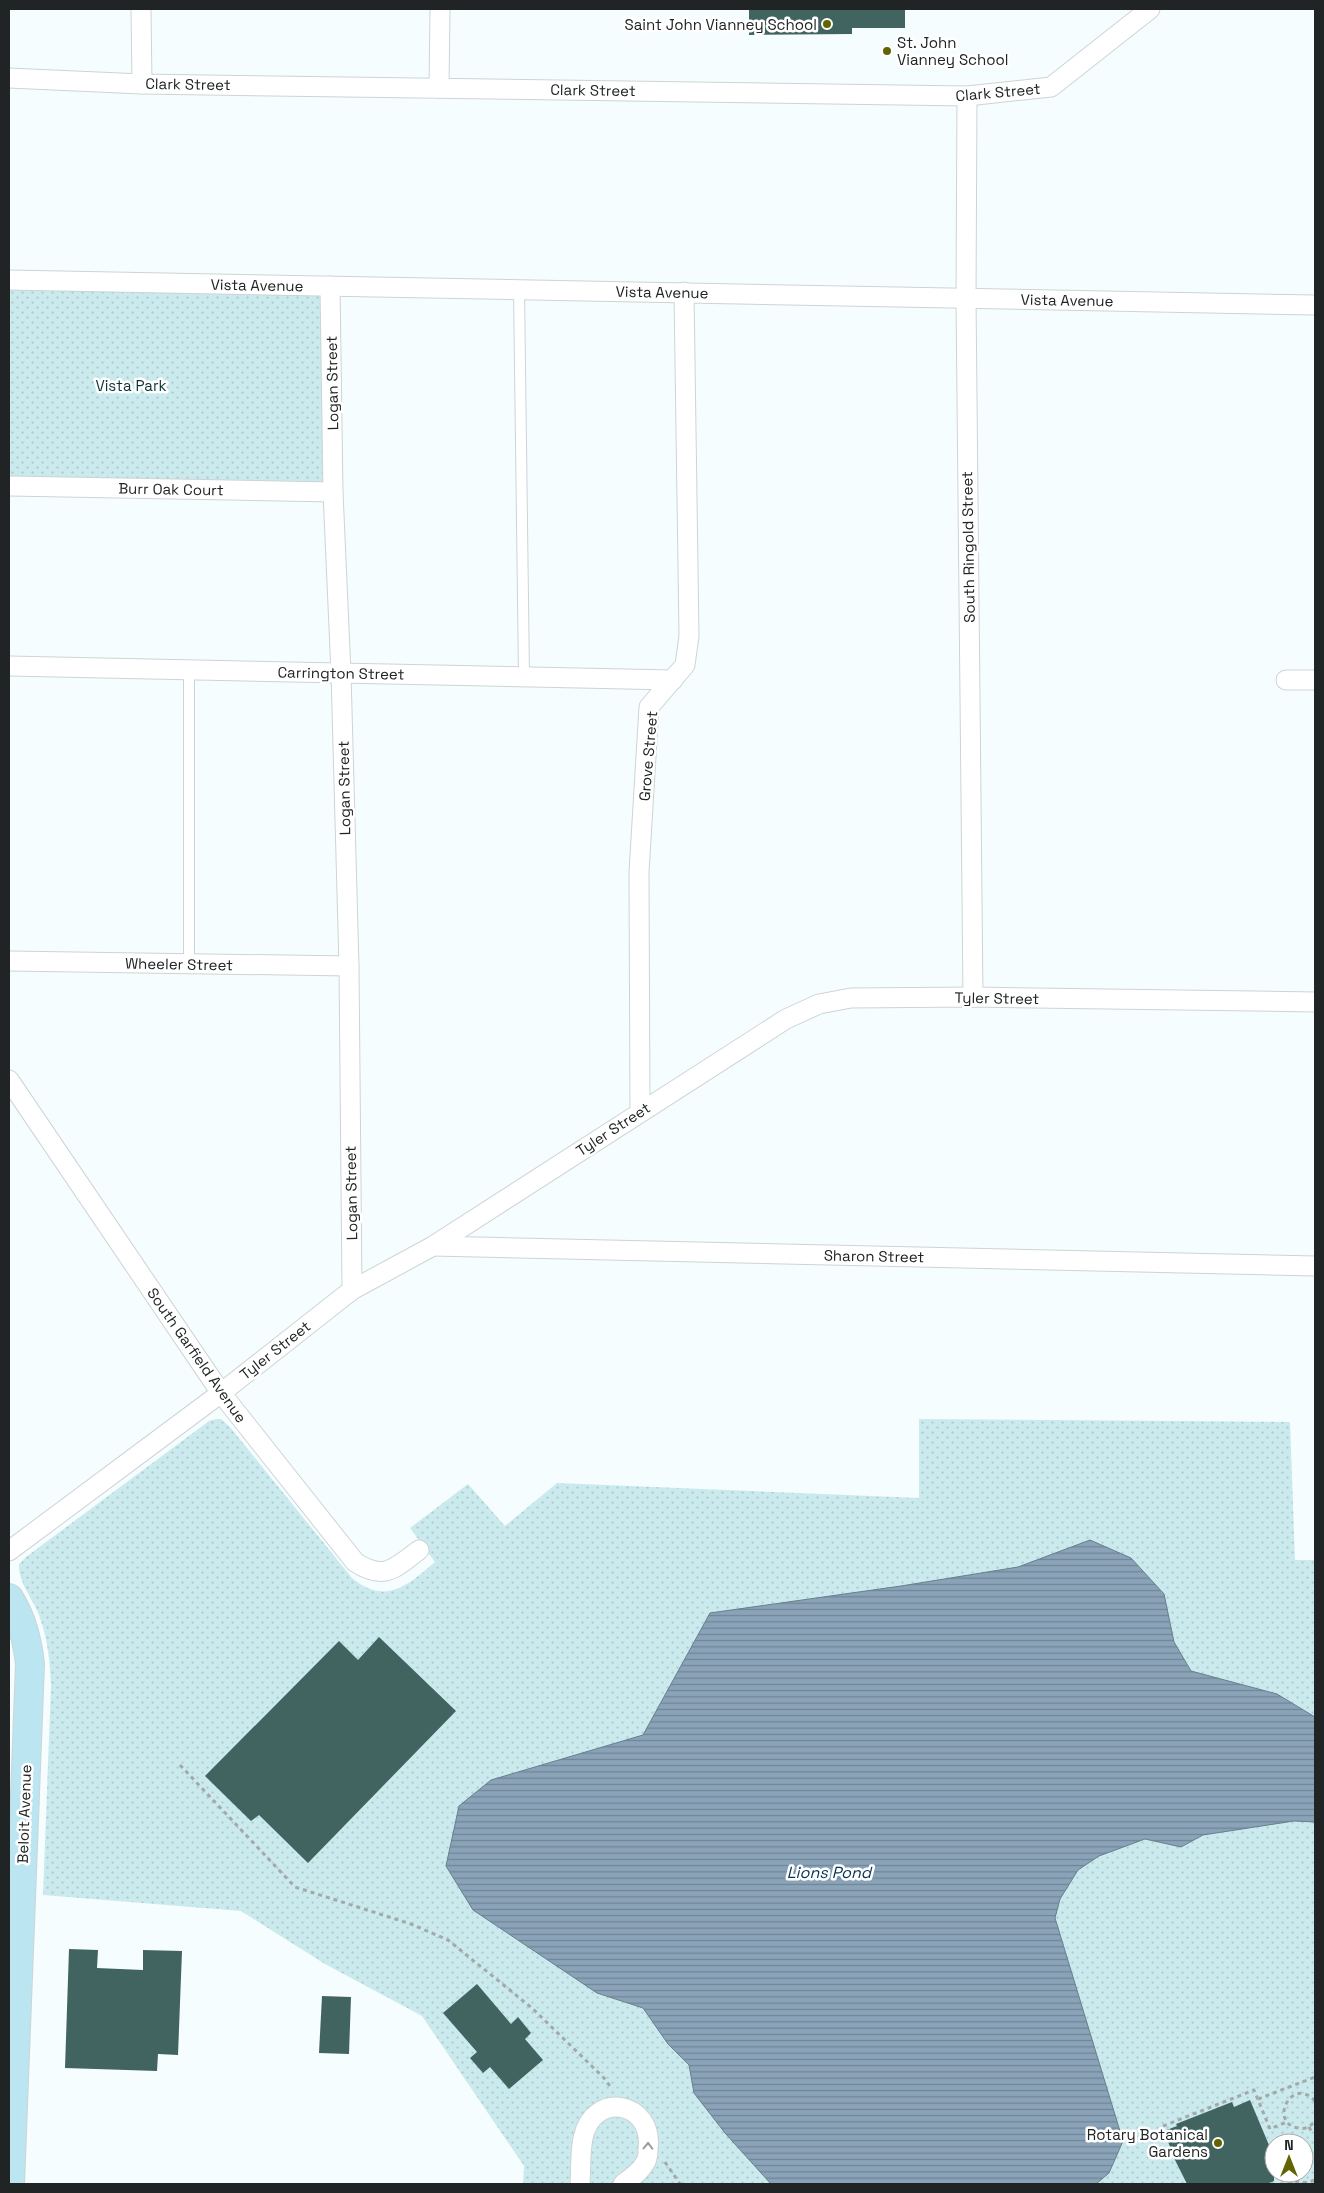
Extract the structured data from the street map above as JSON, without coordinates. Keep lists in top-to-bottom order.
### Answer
{
  "streets": {
    "main road": ["Beloit Avenue"],
    "street": [
      "Clark Street",
      "Vista Avenue",
      "Logan Street",
      "Burr Oak Court",
      "South Ringold Street",
      "Carrington Street",
      "Grove Street",
      "Wheeler Street",
      "Tyler Street",
      "Sharon Street",
      "South Garfield Avenue"
    ]
  },
  "crossings": [
    ["Clark Street", "South Ringold Street"],
    ["Vista Avenue", "Logan Street"],
    ["Vista Avenue", "South Ringold Street"],
    ["Vista Avenue", "Grove Street"],
    ["Logan Street", "Burr Oak Court"],
    ["Logan Street", "Carrington Street"],
    ["Logan Street", "Wheeler Street"],
    ["Logan Street", "Tyler Street"],
    ["South Ringold Street", "Tyler Street"],
    ["Carrington Street", "Grove Street"],
    ["Grove Street", "Tyler Street"],
    ["Tyler Street", "Sharon Street"],
    ["Tyler Street", "South Garfield Avenue"]
  ],
  "water": ["Lions Pond"],
  "parks": ["Vista Park"],
  "places": ["Saint John Vianney School", "St. John Vianney School", "Rotary Botanical Gardens"],
  "north": "top"
}
